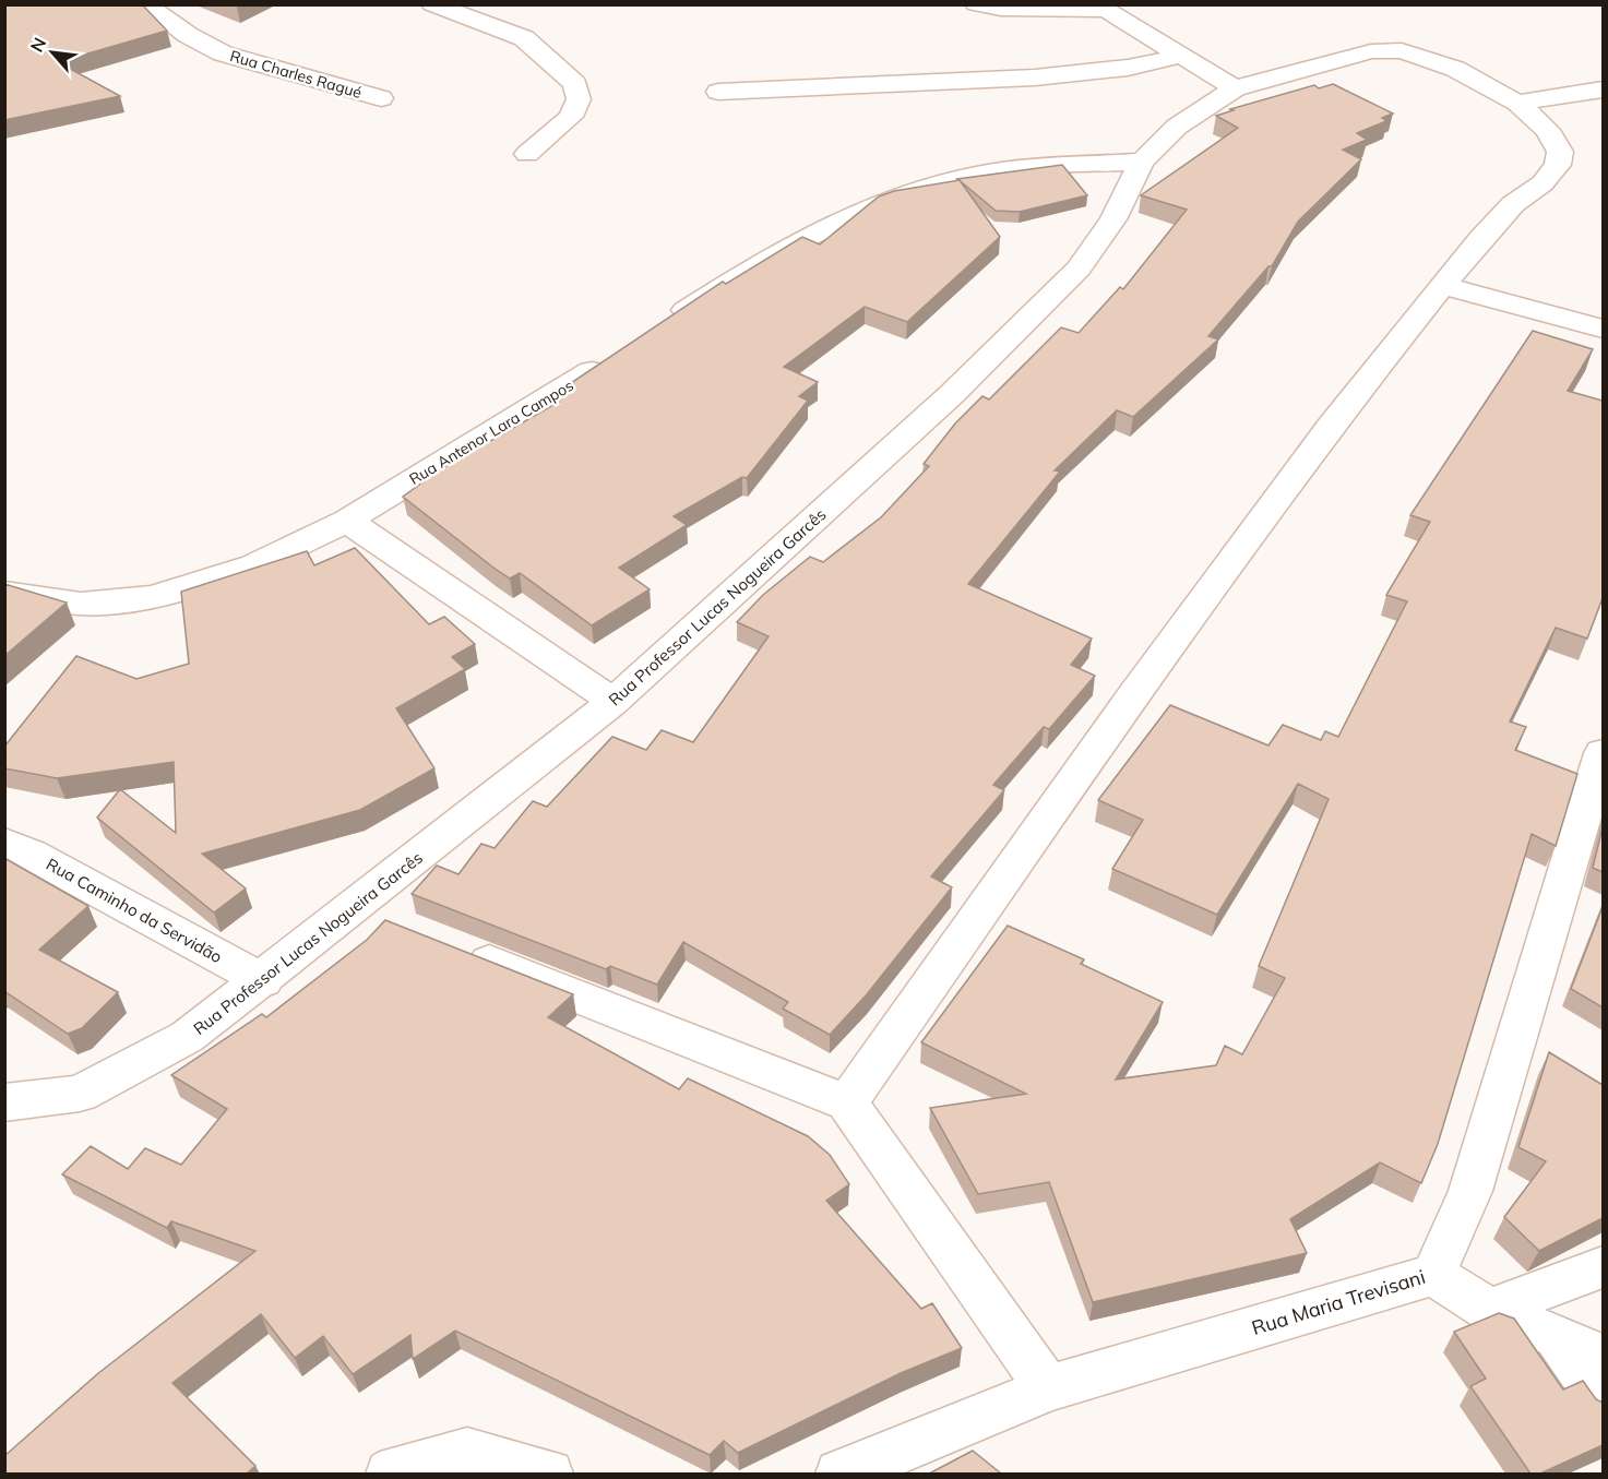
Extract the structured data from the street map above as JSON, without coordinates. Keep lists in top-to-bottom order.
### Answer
{
  "streets": {
    "street": [
      "Rua Charles Ragué",
      "Rua Antenor Lara Campos",
      "Rua Professor Lucas Nogueira Garcês",
      "Rua Caminho da Servidão",
      "Rua Maria Trevisani"
    ]
  },
  "crossings": [
    ["Rua Professor Lucas Nogueira Garcês", "Rua Caminho da Servidão"]
  ],
  "north": "top left"
}
